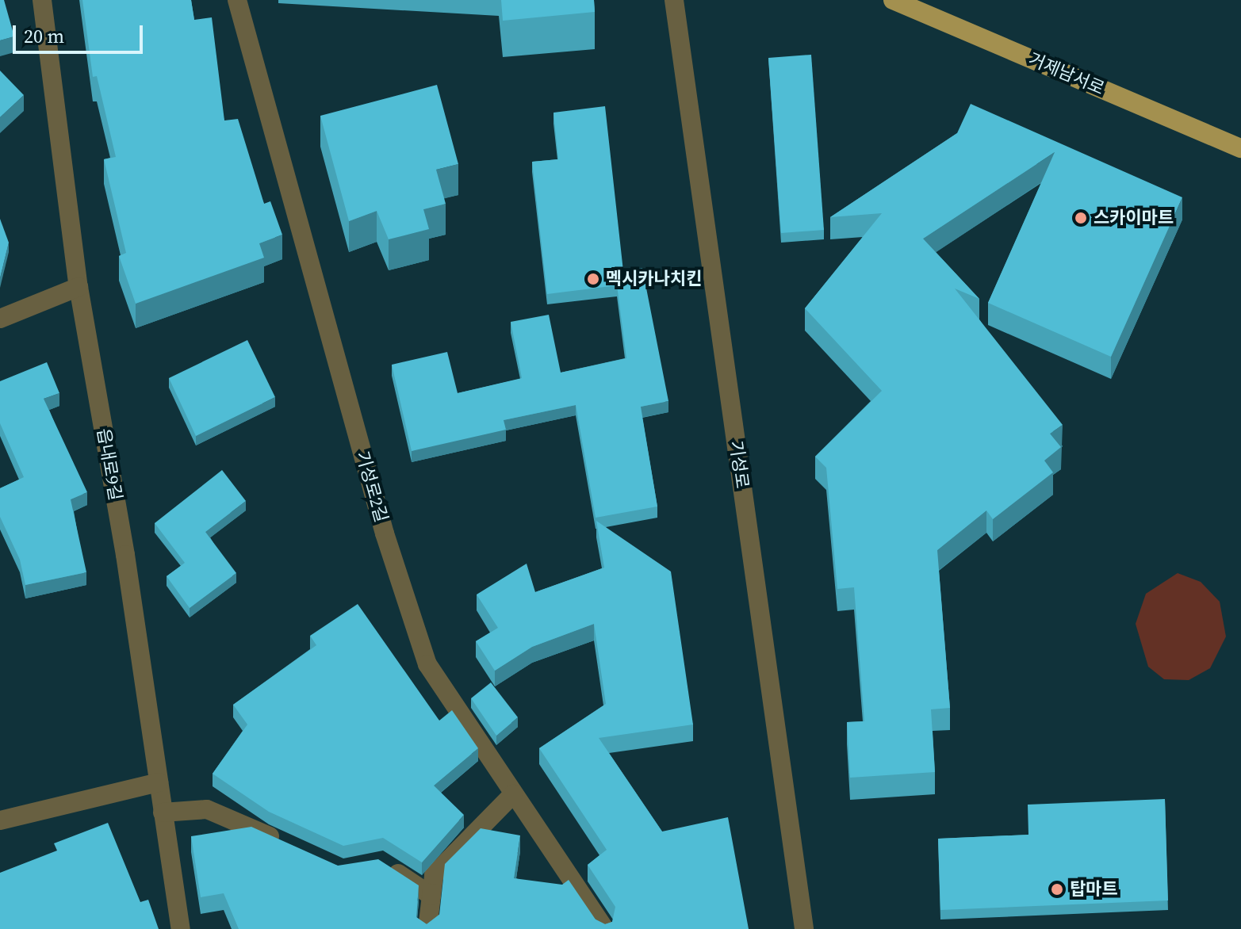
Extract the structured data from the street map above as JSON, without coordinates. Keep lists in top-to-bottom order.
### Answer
{
  "streets": {
    "main road": ["거제남서로"],
    "street": ["읍내로9길", "기성로", "기성로2길"]
  },
  "places": ["스카이마트", "멕시카나치킨", "탑마트"],
  "scale_bar": "20 m"
}
